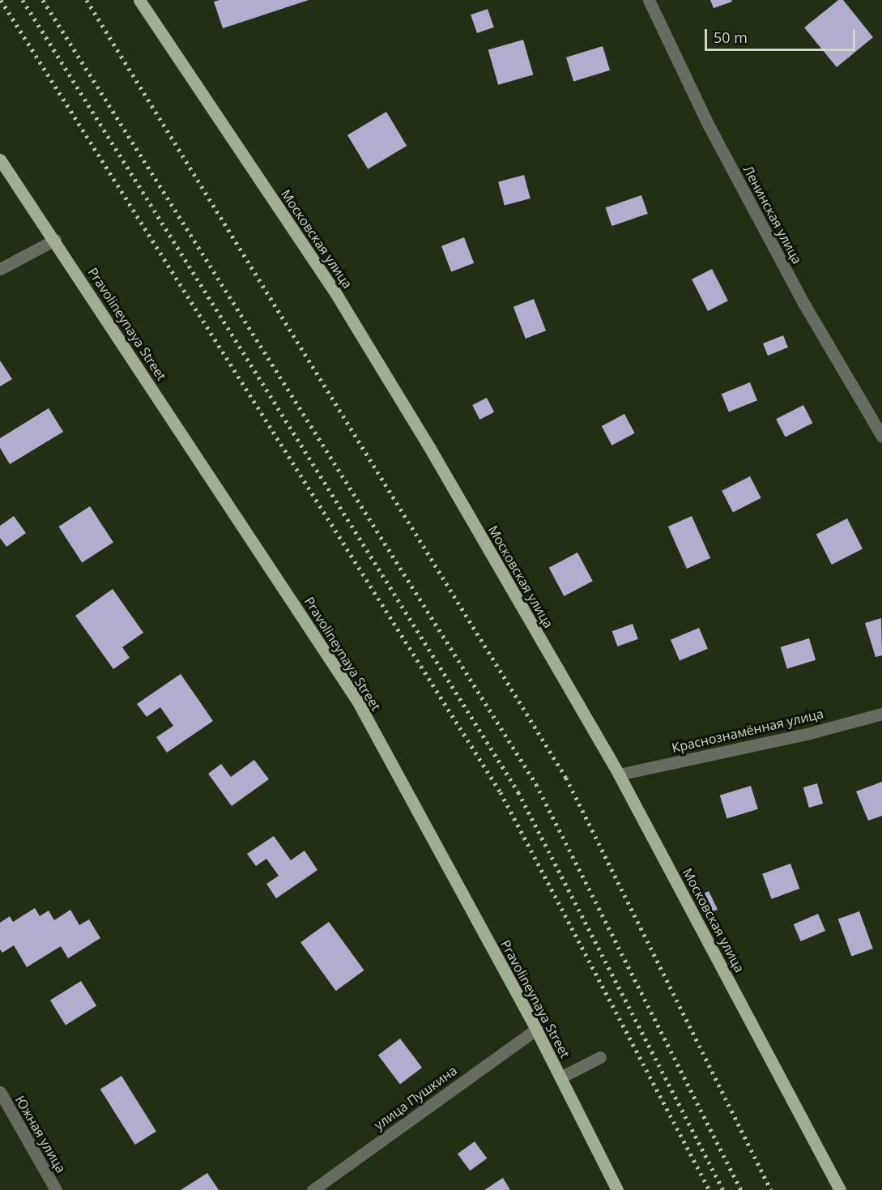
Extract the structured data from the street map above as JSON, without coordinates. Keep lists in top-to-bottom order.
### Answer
{
  "streets": {
    "main road": ["Московская улица", "Pravolineynaya Street"],
    "street": [
      "Ленинская улица",
      "Краснознамённая улица",
      "улица Пушкина",
      "Южная улица"
    ]
  },
  "crossings": [
    ["Московская улица", "Краснознамённая улица"],
    ["Pravolineynaya Street", "улица Пушкина"]
  ],
  "scale_bar": "50 m"
}
